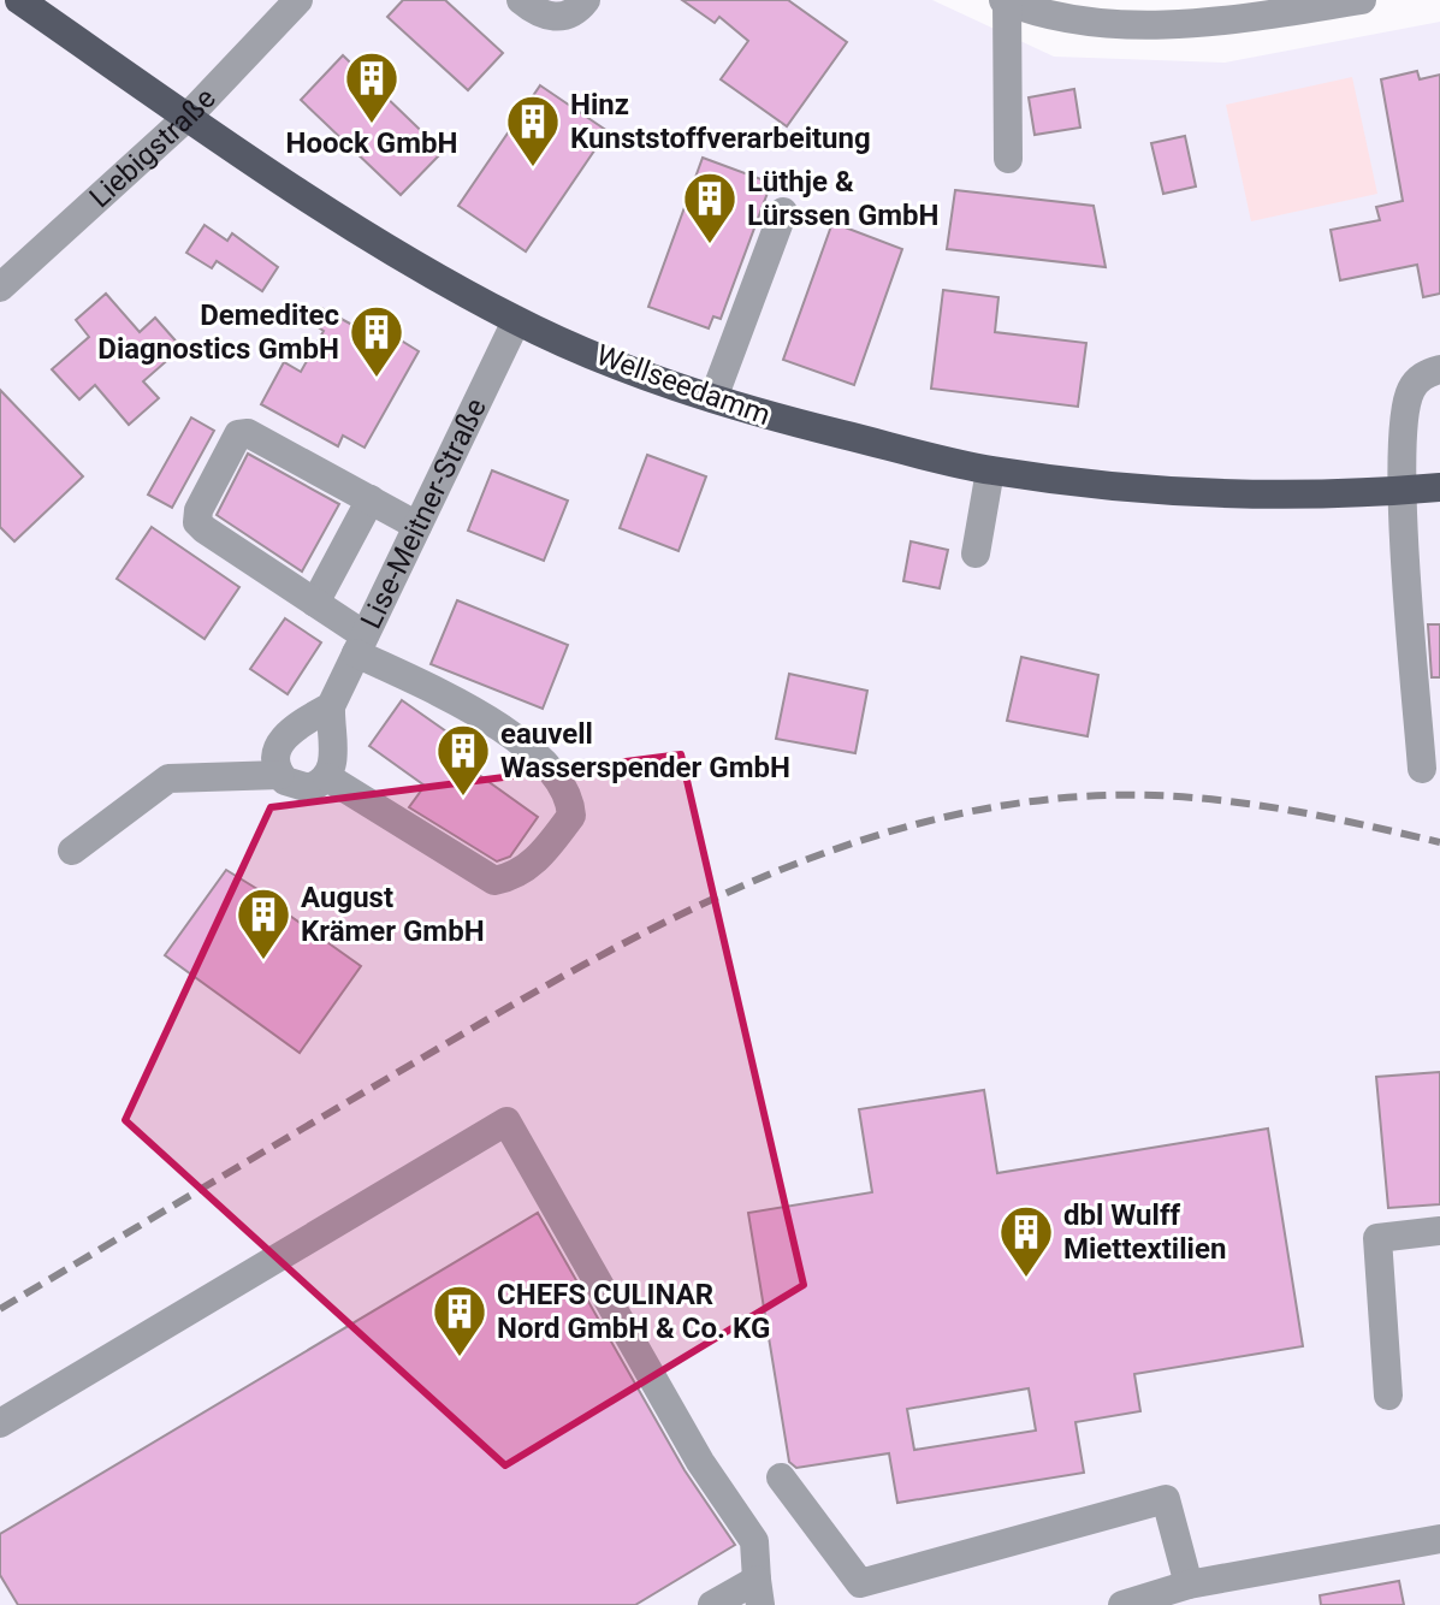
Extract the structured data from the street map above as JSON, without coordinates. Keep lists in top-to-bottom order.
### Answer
{
  "streets": {
    "main road": ["Wellseedamm"],
    "street": ["Liebigstraße", "Lise-Meitner-Straße"]
  },
  "crossings": [
    ["Liebigstraße", "Wellseedamm"],
    ["Wellseedamm", "Lise-Meitner-Straße"]
  ],
  "places": {
    "building": [
      "Hoock GmbH",
      "Hinz Kunststoffverarbeitung",
      "Lüthje & Lürssen GmbH",
      "Demeditec Diagnostics GmbH",
      "eauvell Wasserspender GmbH",
      "August Krämer GmbH",
      "dbl Wulff Miettextilien",
      "CHEFS CULINAR Nord GmbH & Co. KG"
    ]
  }
}
